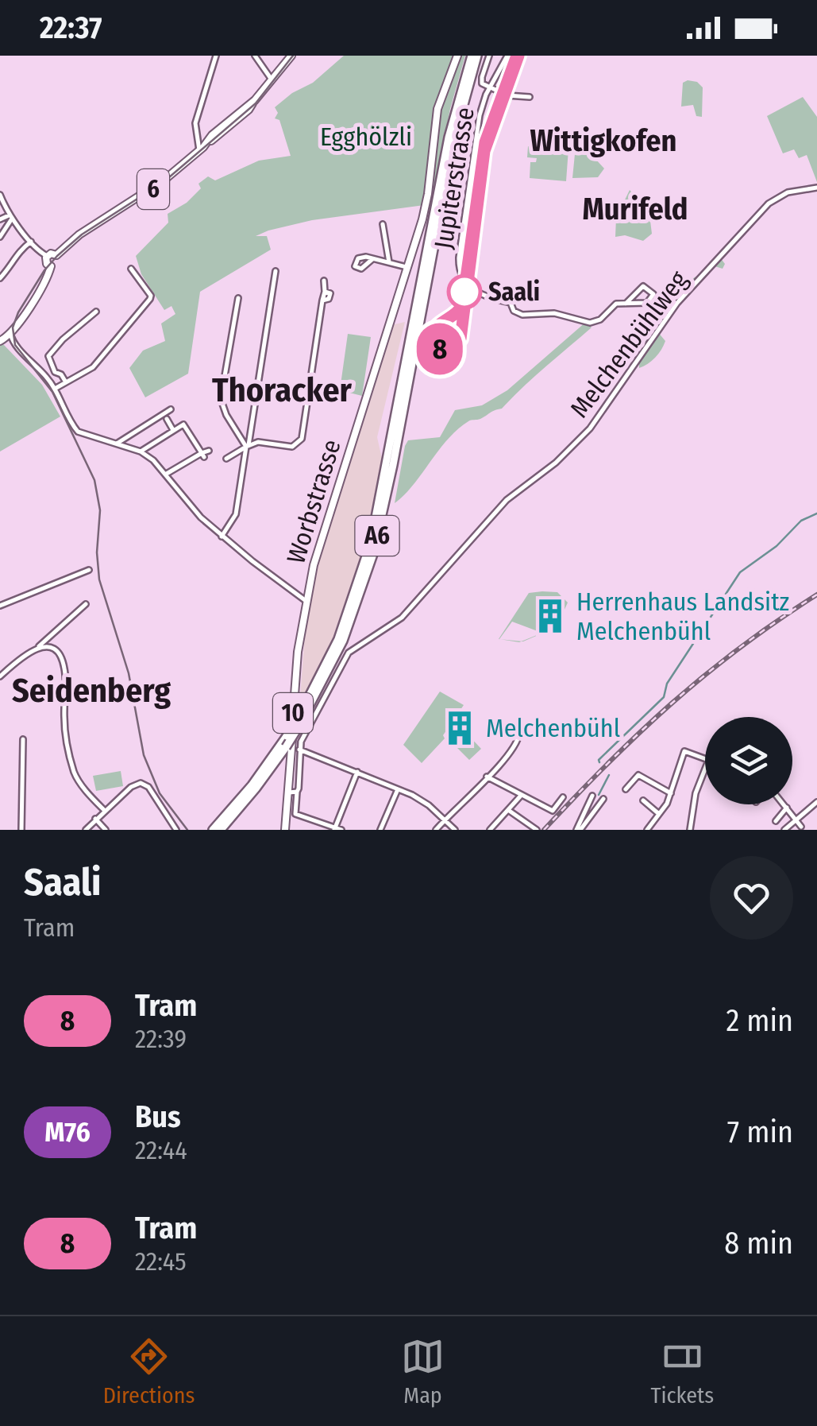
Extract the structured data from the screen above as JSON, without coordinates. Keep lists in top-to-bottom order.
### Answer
{
  "streets": {
    "highway": ["A6"],
    "main road": ["6", "Worbstrasse", "10"],
    "street": ["Jupiterstrasse", "Melchenbühlweg"]
  },
  "districts": [
    "Wittigkofen",
    "Murifeld",
    "Thoracker",
    "Seidenberg"
  ],
  "parks": ["Egghölzli"],
  "places": {
    "other": ["Saali"],
    "building": ["Herrenhaus Landsitz Melchenbühl", "Melchenbühl"]
  },
  "lines": ["tram line 8"],
  "page": {
    "status": "22:37",
    "on_map": "8",
    "heading": ["Saali", "Tram"],
    "list": [
      {
        "mark": "8",
        "name": "Tram",
        "note": "22:39",
        "value": "2 min"
      },
      {
        "mark": "M76",
        "name": "Bus",
        "note": "22:44",
        "value": "7 min"
      },
      {
        "mark": "8",
        "name": "Tram",
        "note": "22:45",
        "value": "8 min"
      }
    ],
    "tabs": ["Directions", "Map", "Tickets"]
  }
}
